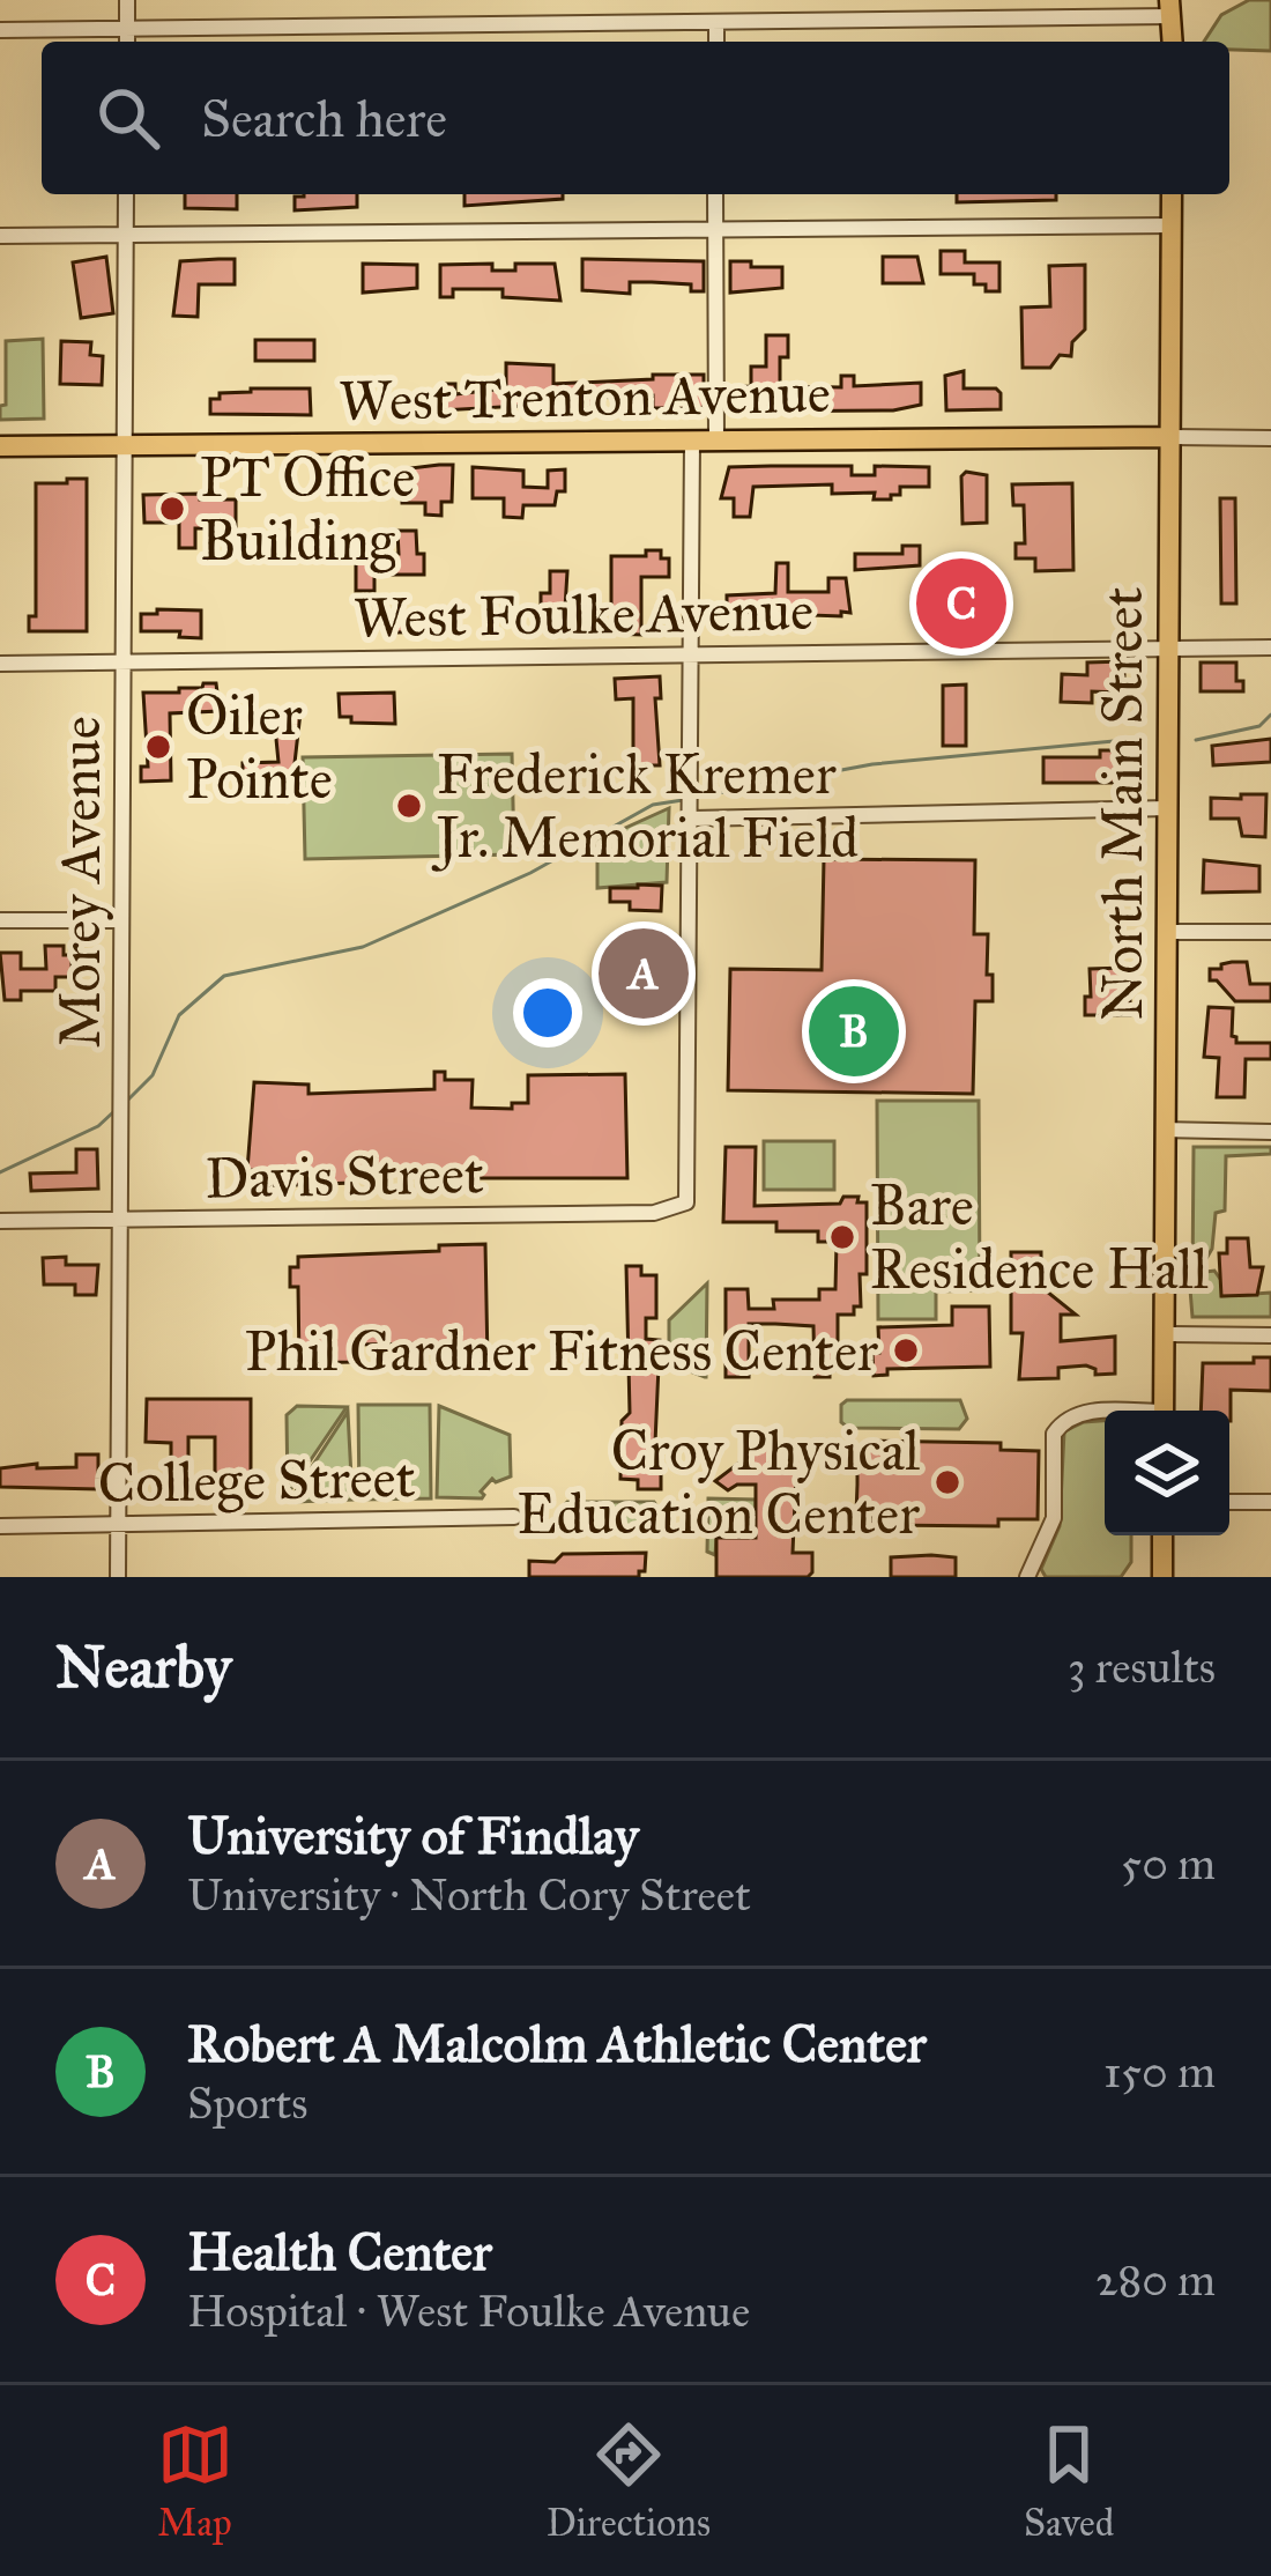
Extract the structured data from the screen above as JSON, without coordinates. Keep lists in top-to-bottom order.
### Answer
{
  "streets": {
    "main road": ["West Trenton Avenue", "North Main Street"],
    "street": [
      "West Foulke Avenue",
      "Morey Avenue",
      "Davis Street",
      "College Street"
    ]
  },
  "crossings": [
    ["West Trenton Avenue", "North Main Street"],
    ["West Trenton Avenue", "Morey Avenue"],
    ["West Foulke Avenue", "North Main Street"],
    ["West Foulke Avenue", "Morey Avenue"],
    ["Morey Avenue", "Davis Street"],
    ["Morey Avenue", "College Street"]
  ],
  "places": [
    "PT Office Building",
    "Oiler Pointe",
    "Frederick Kremer Jr. Memorial Field",
    "Bare Residence Hall",
    "Phil Gardner Fitness Center",
    "Croy Physical Education Center"
  ],
  "page": {
    "search": "Search here",
    "pins": ["C", "A", "B"],
    "heading": ["Nearby", "3 results"],
    "list": [
      {
        "mark": "A",
        "name": "University of Findlay",
        "note": "University · North Cory Street",
        "value": "50 m"
      },
      {
        "mark": "B",
        "name": "Robert A Malcolm Athletic Center",
        "note": "Sports",
        "value": "150 m"
      },
      {
        "mark": "C",
        "name": "Health Center",
        "note": "Hospital · West Foulke Avenue",
        "value": "280 m"
      }
    ],
    "nav": ["Map", "Directions", "Saved"]
  }
}
